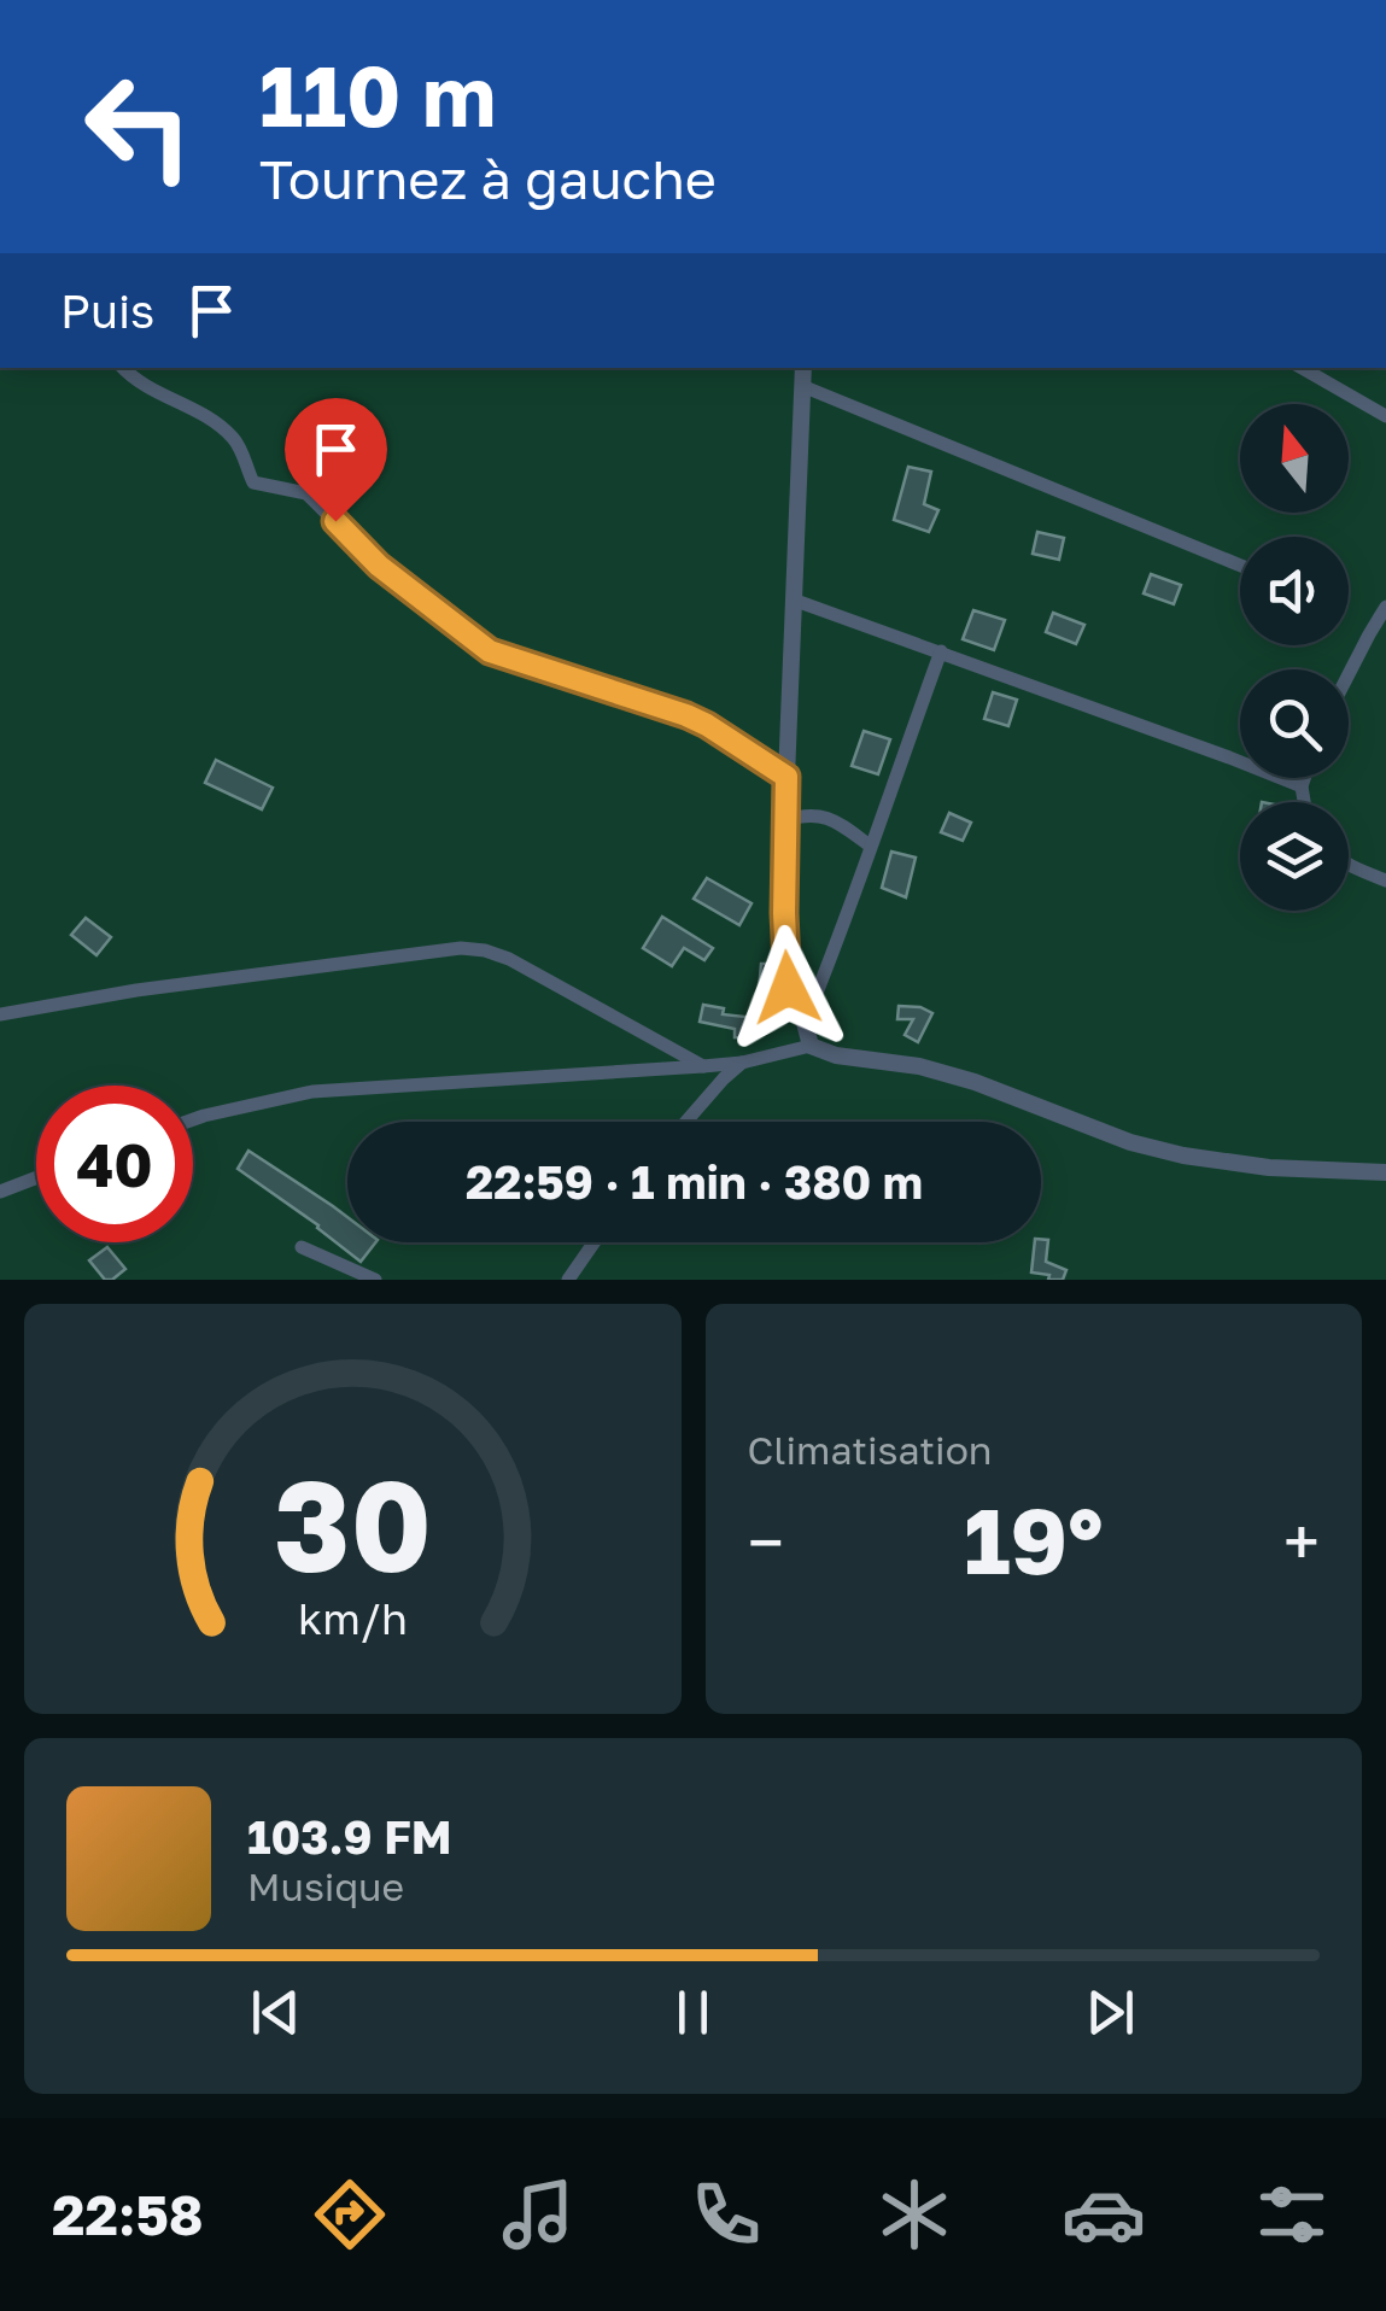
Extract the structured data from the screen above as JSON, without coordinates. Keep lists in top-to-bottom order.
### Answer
{
  "north": "top",
  "page": {
    "turn": ["110 m", "Tournez à gauche"],
    "then": "Puis",
    "limit": "40",
    "trip": "22:59 · 1 min · 380 m",
    "tile": "Climatisation",
    "heat": ["−", "19°", "+"],
    "song": ["103.9 FM", "Musique"],
    "tabs": "22:58",
    "gauge": ["30", "km/h"]
  }
}
